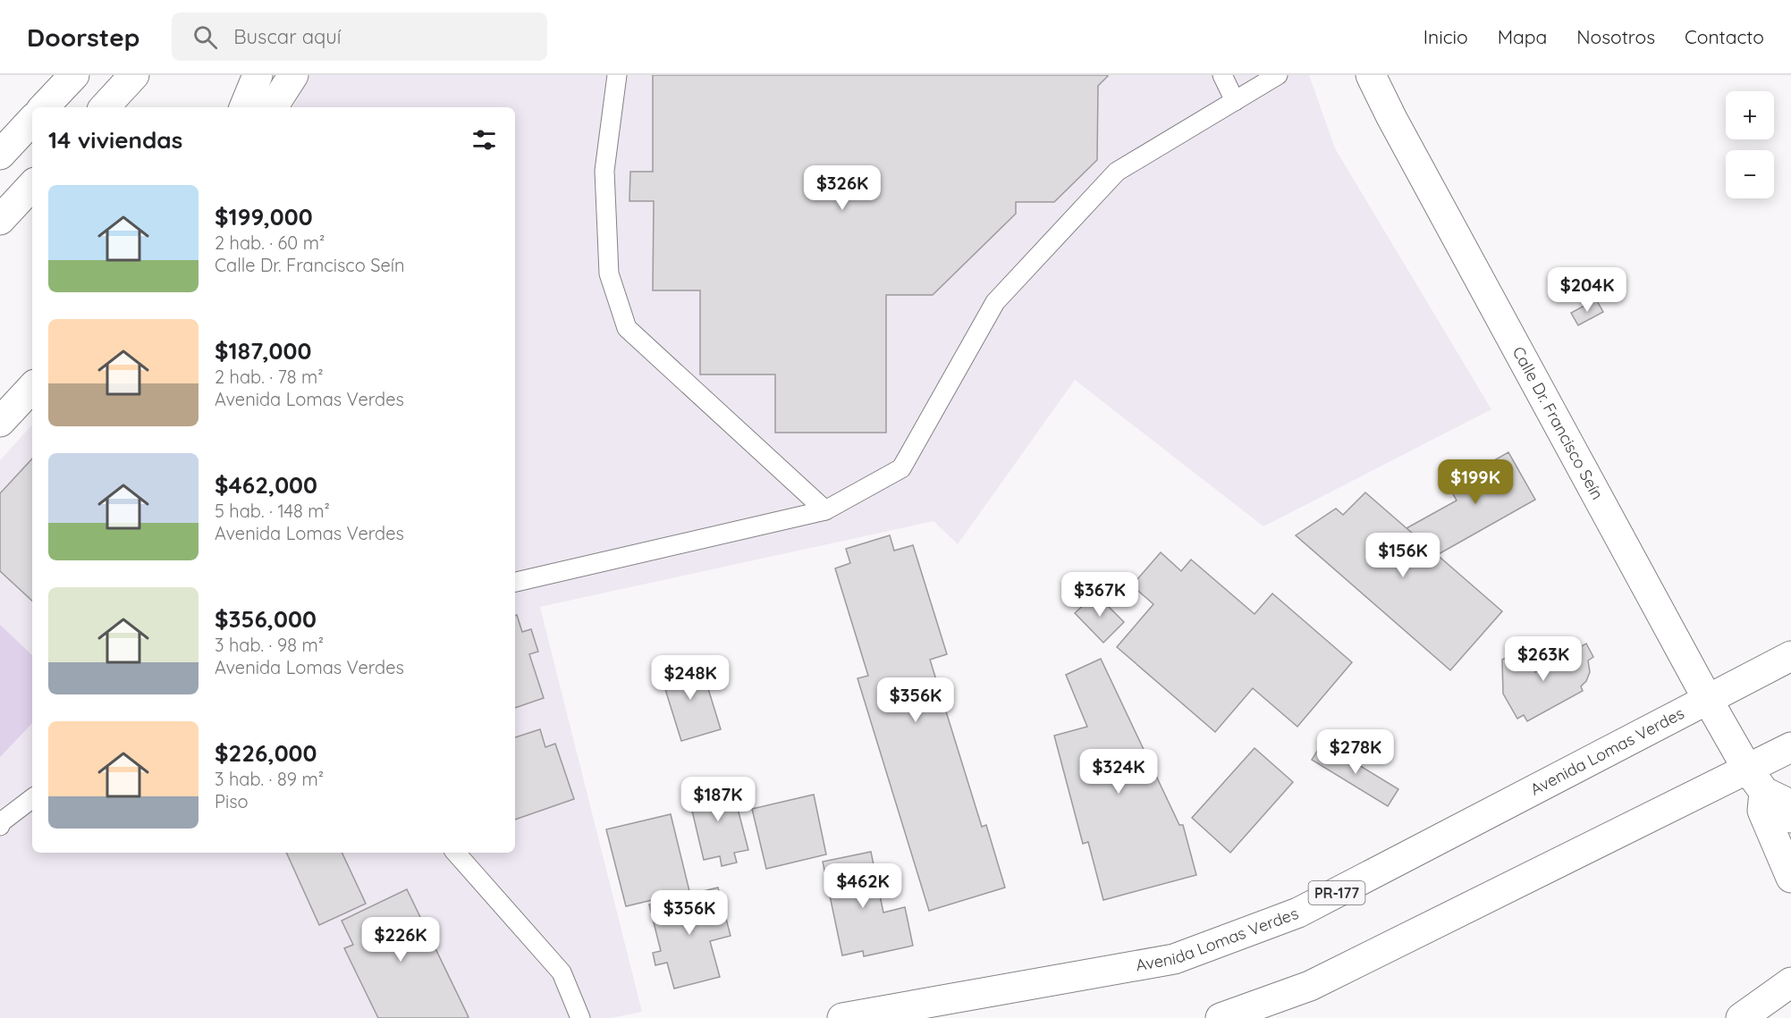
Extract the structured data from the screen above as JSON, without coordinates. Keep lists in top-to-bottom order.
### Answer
{
  "streets": {
    "main road": ["Calle Dr. Francisco Seín", "Avenida Lomas Verdes", "PR-177"]
  },
  "crossings": [
    ["Calle Dr. Francisco Seín", "Avenida Lomas Verdes"]
  ],
  "page": {
    "header": "Doorstep",
    "search": "Buscar aquí",
    "nav": [
      "Inicio",
      "Mapa",
      "Nosotros",
      "Contacto"
    ],
    "map_buttons": ["+", "−"],
    "heading": "14 viviendas",
    "price": [
      "$326K",
      "$204K",
      "$199K",
      "$156K",
      "$367K",
      "$263K",
      "$248K",
      "$356K",
      "$278K",
      "$324K",
      "$187K",
      "$462K",
      "$356K",
      "$226K"
    ],
    "list": [
      {
        "name": "$199,000",
        "note": "2 hab. · 60 m² · Calle Dr. Francisco Seín"
      },
      {
        "name": "$187,000",
        "note": "2 hab. · 78 m² · Avenida Lomas Verdes"
      },
      {
        "name": "$462,000",
        "note": "5 hab. · 148 m² · Avenida Lomas Verdes"
      },
      {
        "name": "$356,000",
        "note": "3 hab. · 98 m² · Avenida Lomas Verdes"
      },
      {
        "name": "$226,000",
        "note": "3 hab. · 89 m² · Piso"
      }
    ]
  }
}
